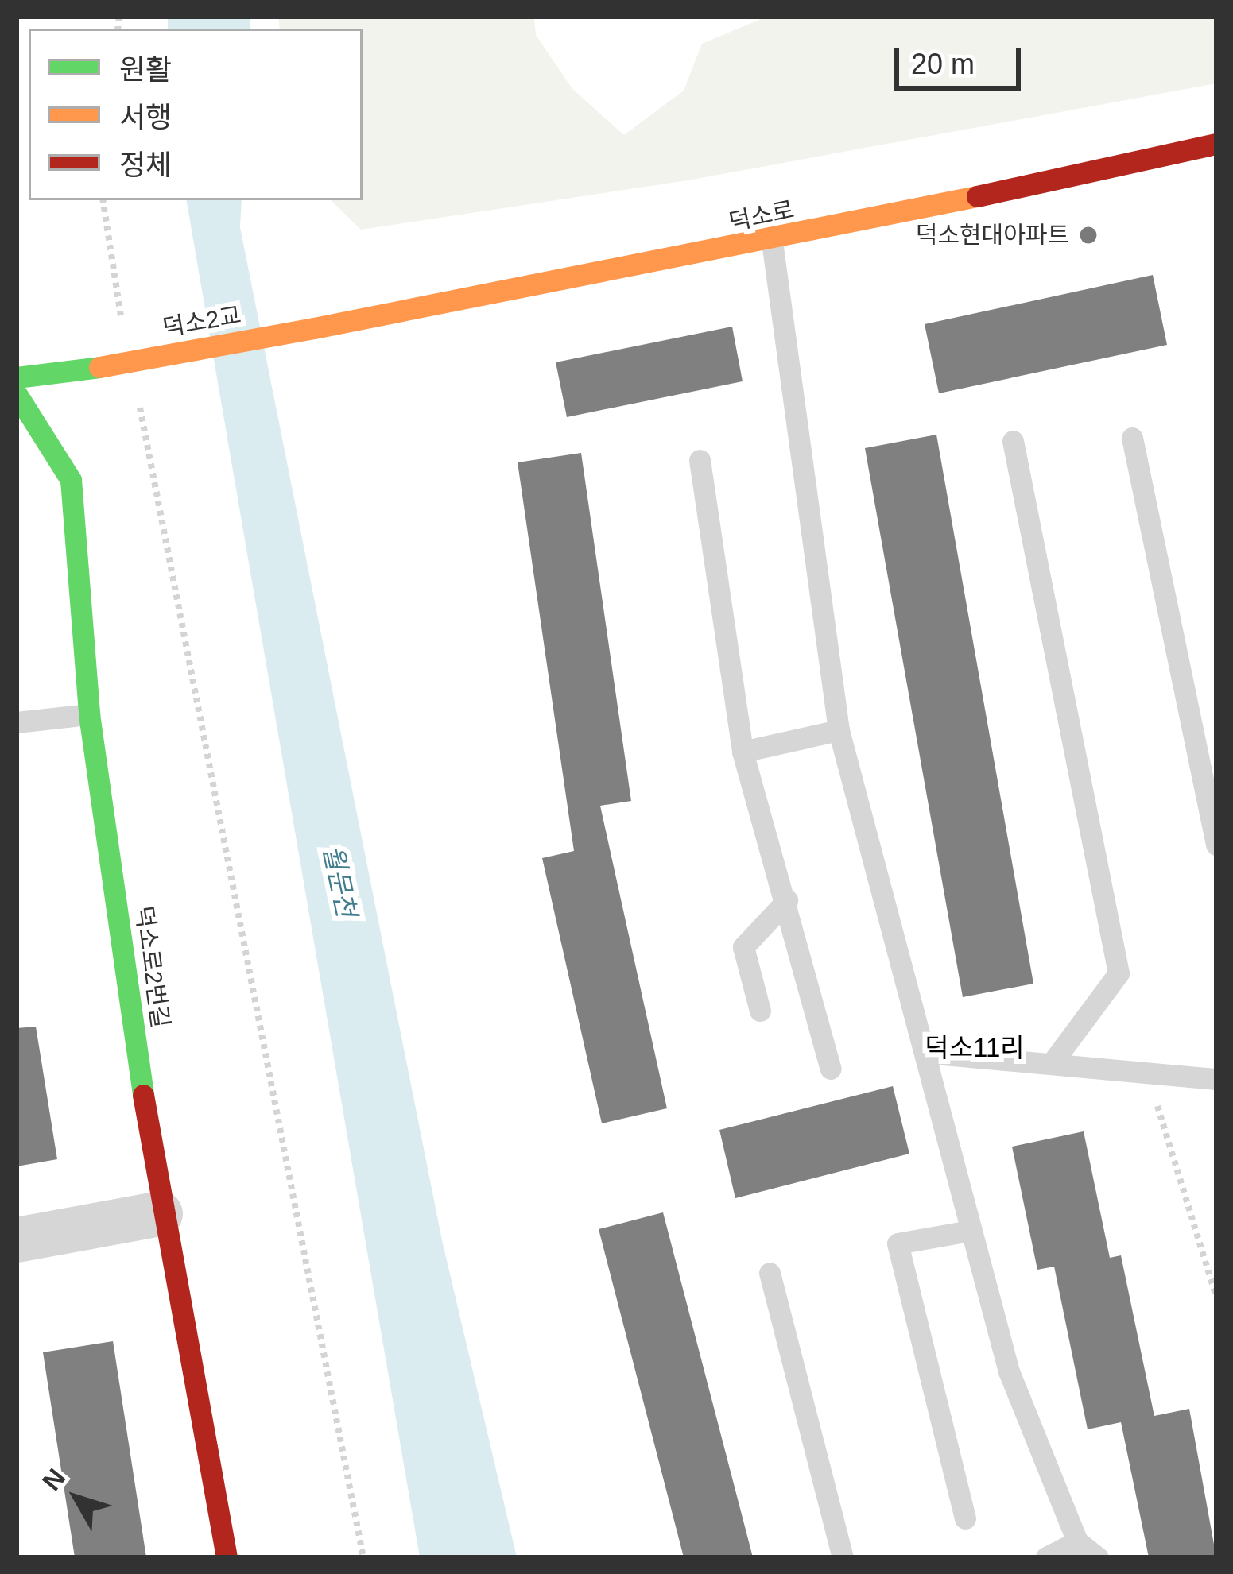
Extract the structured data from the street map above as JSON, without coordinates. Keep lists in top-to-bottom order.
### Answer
{
  "streets": {
    "street": ["덕소로", "덕소2교", "덕소로2번길"]
  },
  "crossings": [
    ["덕소로", "덕소2교"]
  ],
  "districts": ["덕소11리"],
  "water": ["월문천"],
  "places": ["덕소현대아파트"],
  "legend": ["원활", "서행", "정체"],
  "scale_bar": "20 m",
  "north": "top left"
}
